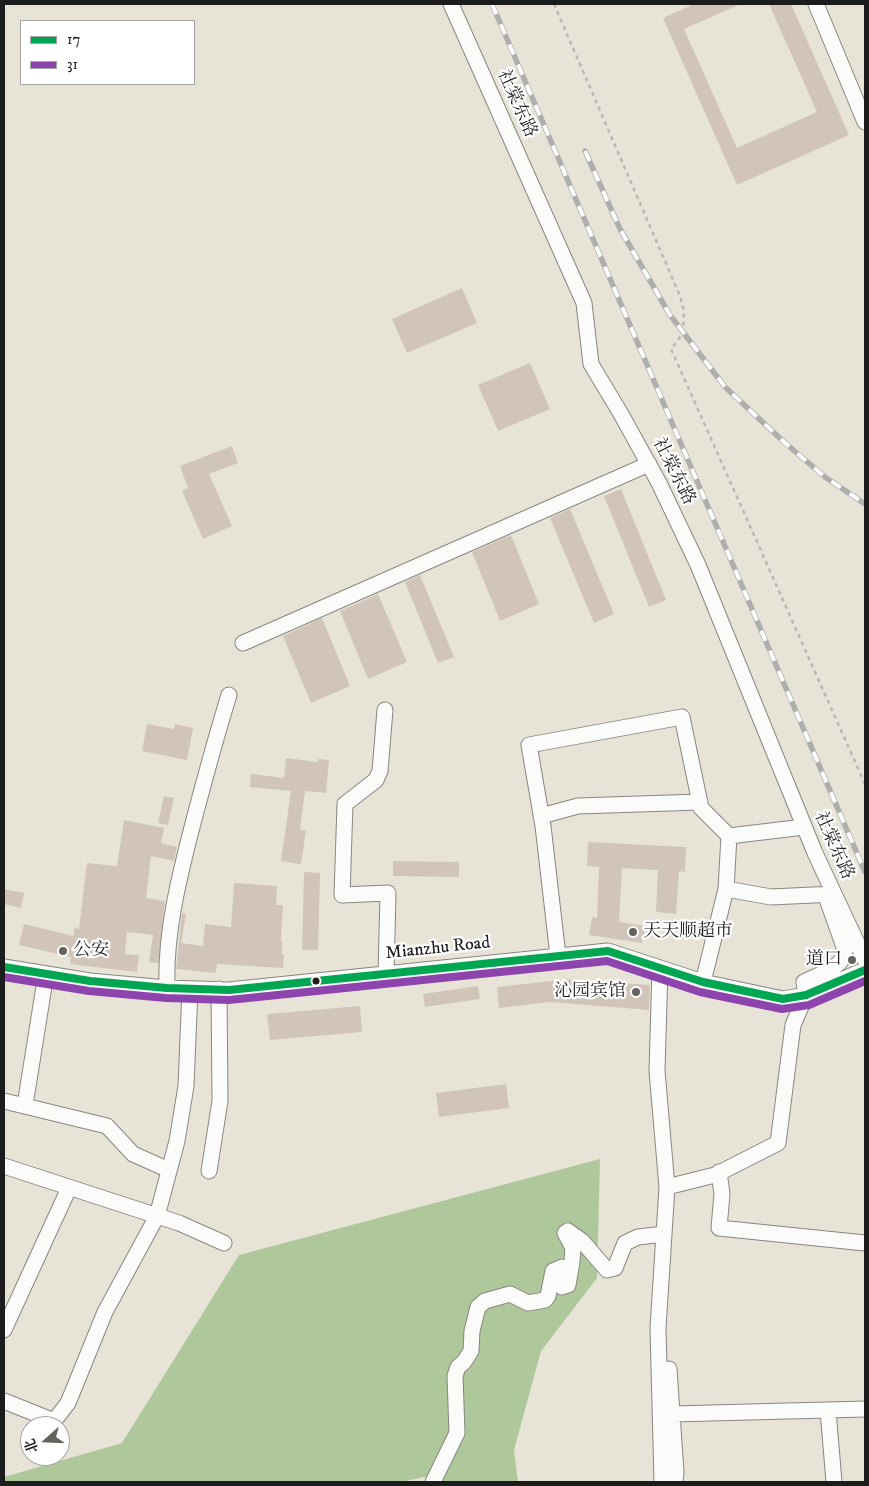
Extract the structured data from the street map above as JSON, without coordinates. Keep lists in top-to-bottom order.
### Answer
{
  "streets": {
    "street": ["社棠东路", "Mianzhu Road"]
  },
  "places": [
    "天天顺超市",
    "公安",
    "道口",
    "沁园宾馆"
  ],
  "lines": ["transit line 17", "transit line 31"],
  "legend": ["17", "31"],
  "north": "left"
}
